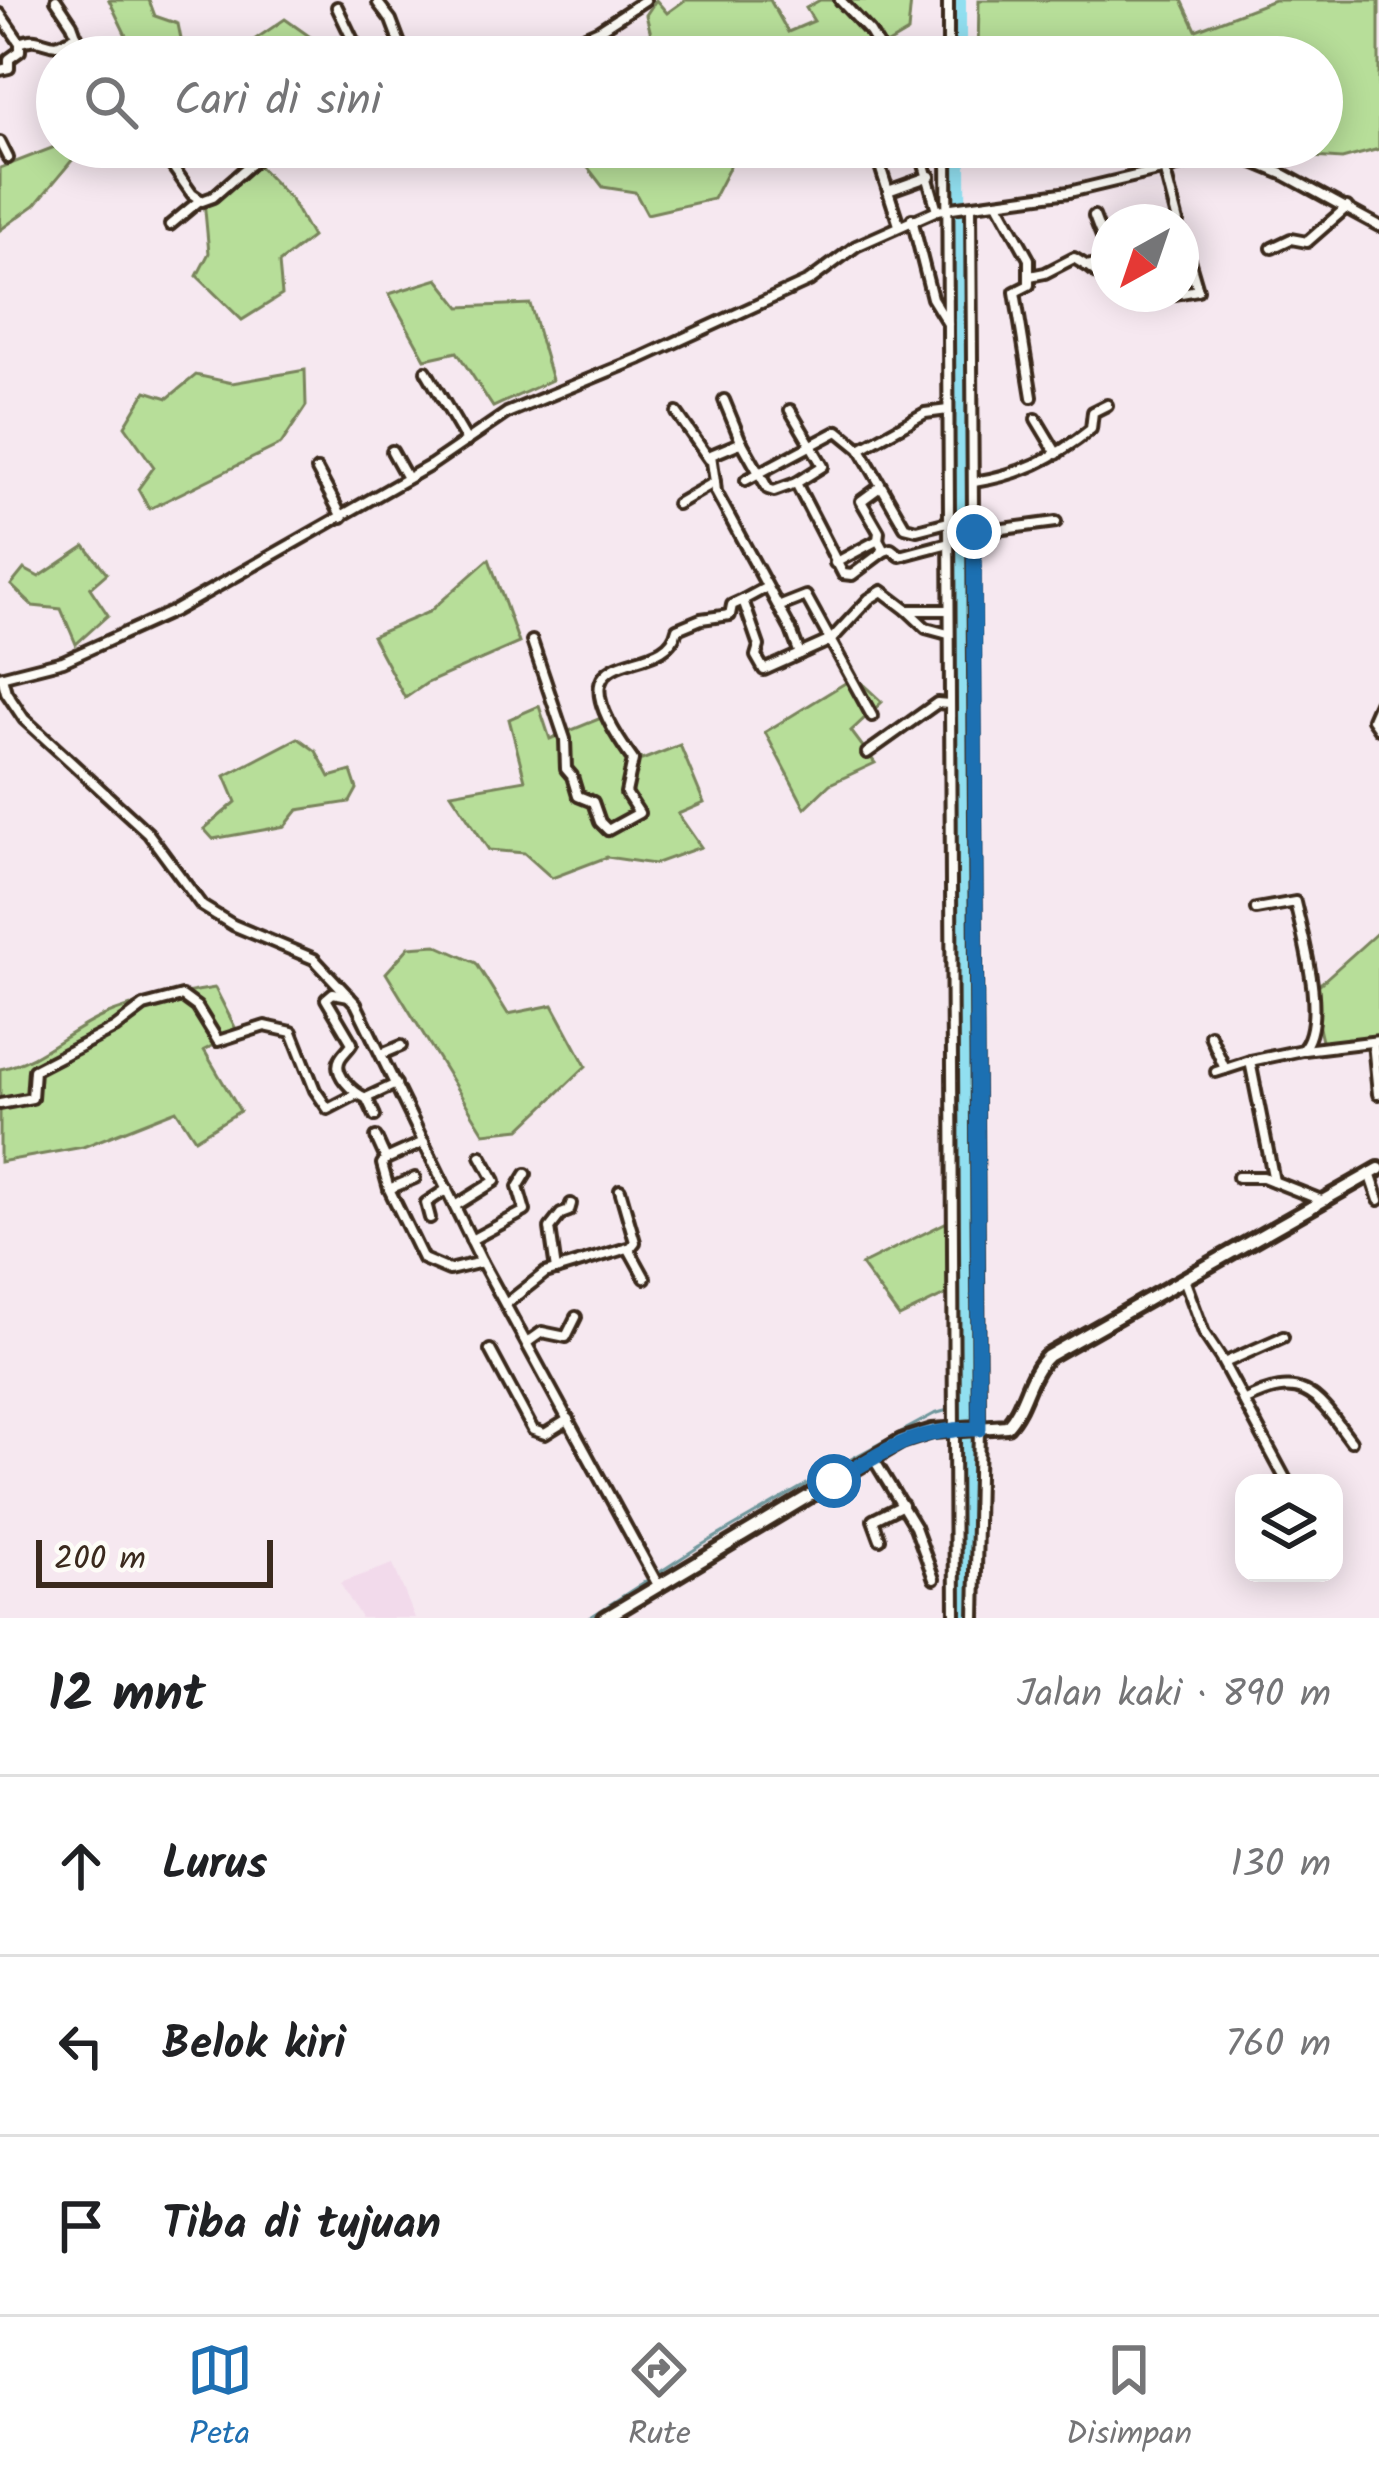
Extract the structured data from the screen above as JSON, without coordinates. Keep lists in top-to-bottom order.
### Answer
{
  "scale_bar": "200 m",
  "north": "bottom left",
  "page": {
    "search": "Cari di sini",
    "scale": "200 m",
    "heading": ["12 mnt", "Jalan kaki · 890 m"],
    "list": [
      ["Lurus", "130 m"],
      ["Belok kiri", "760 m"],
      "Tiba di tujuan"
    ],
    "nav": ["Peta", "Rute", "Disimpan"]
  }
}
